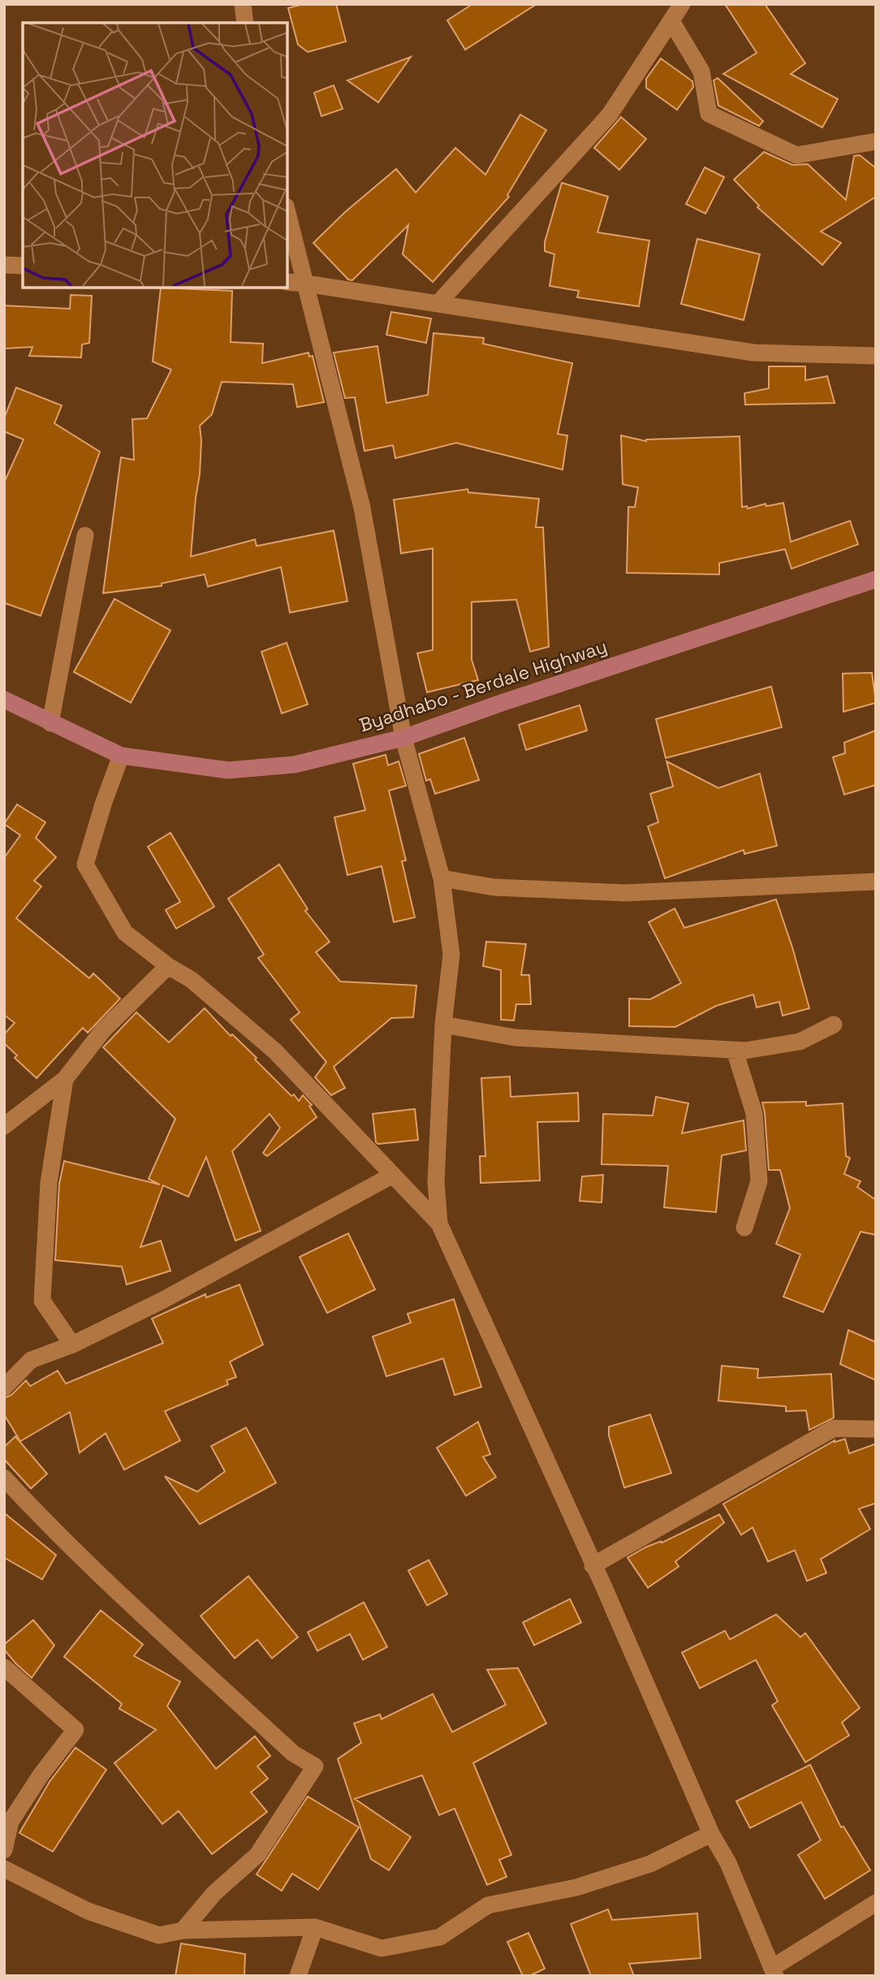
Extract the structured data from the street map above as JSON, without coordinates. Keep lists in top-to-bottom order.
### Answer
{
  "streets": {
    "main road": ["Byadhabo - Berdale Highway"]
  }
}
